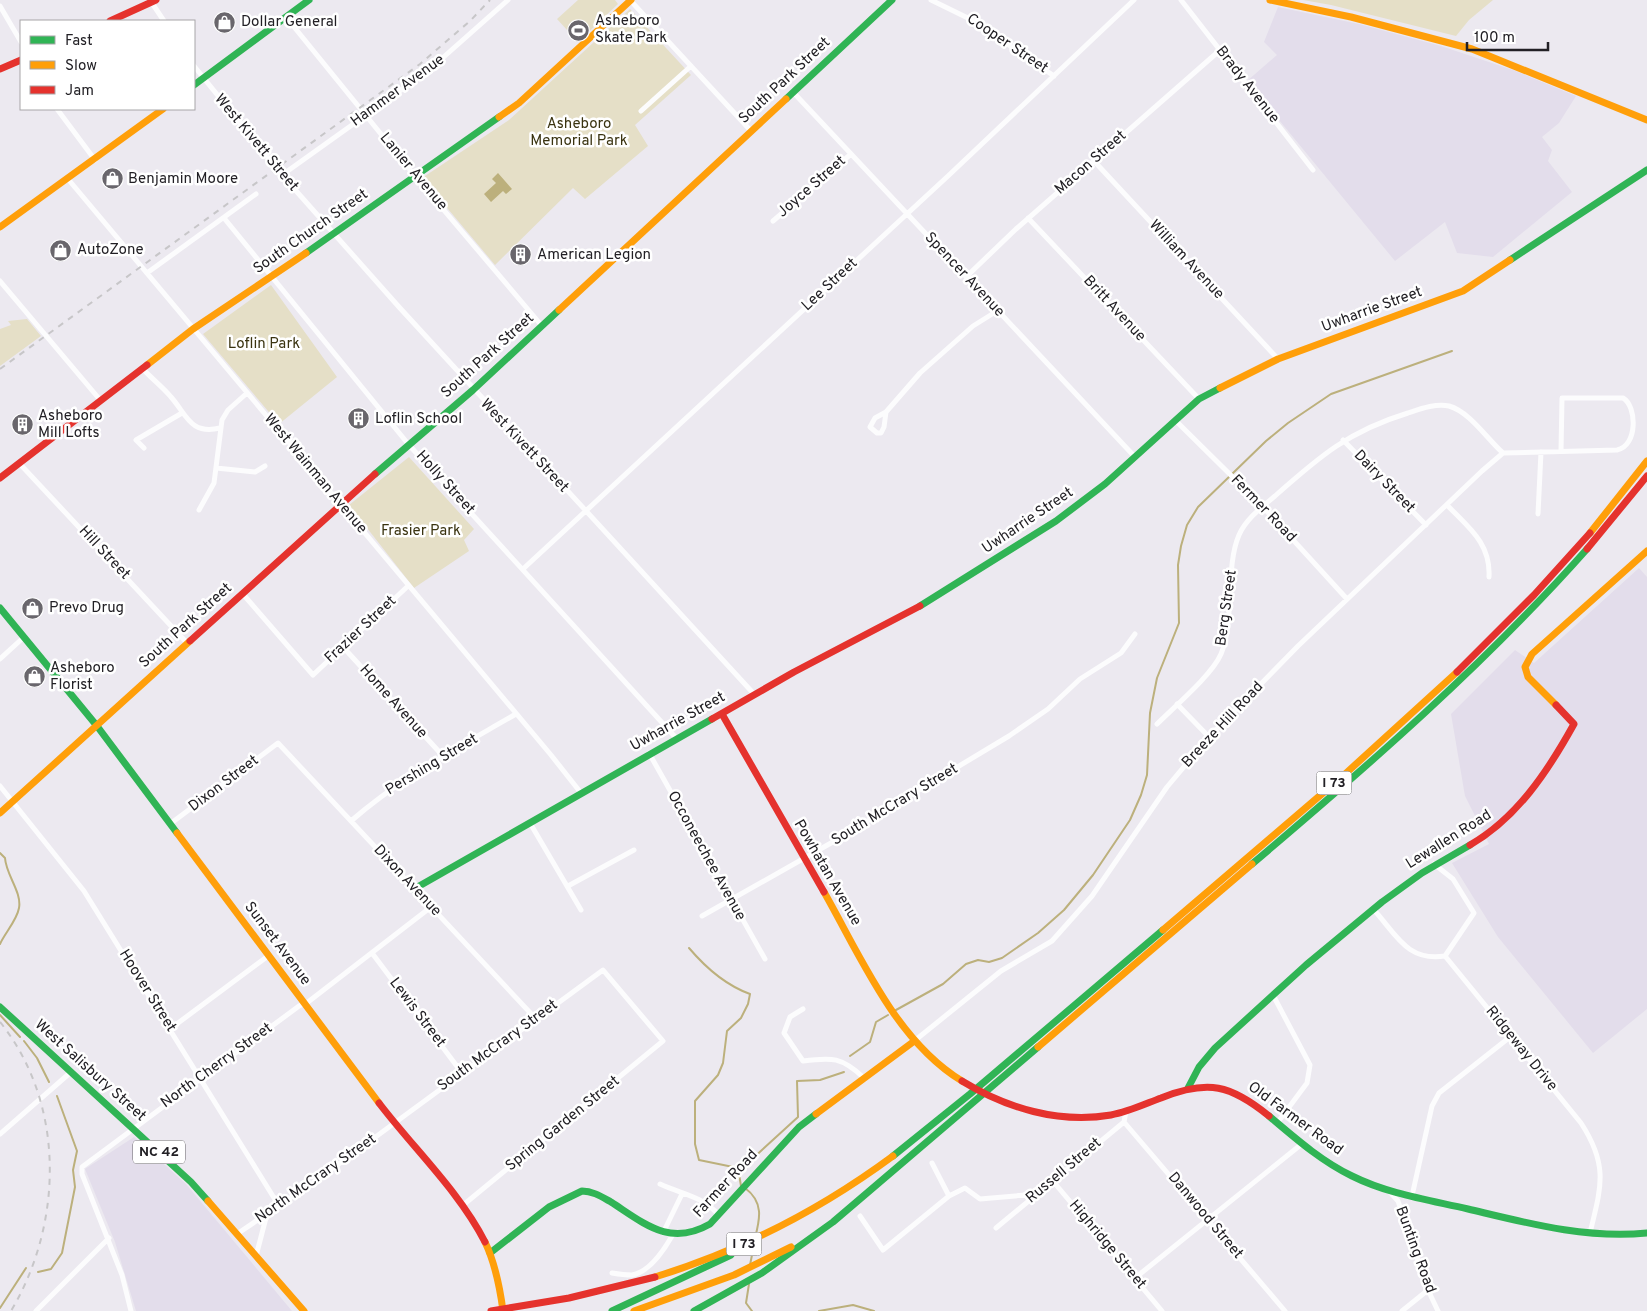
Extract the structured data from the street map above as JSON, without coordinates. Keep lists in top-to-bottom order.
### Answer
{
  "streets": {
    "main road": [
      "South Park Street",
      "South Church Street",
      "Uwharrie Street",
      "I 73",
      "Lewallen Road",
      "Powhatan Avenue",
      "Sunset Avenue",
      "West Salisbury Street",
      "Old Farmer Road",
      "NC 42",
      "Farmer Road"
    ],
    "street": [
      "Cooper Street",
      "Brady Avenue",
      "Hammer Avenue",
      "West Kivett Street",
      "Macon Street",
      "Lanier Avenue",
      "Joyce Street",
      "William Avenue",
      "Spencer Avenue",
      "Lee Street",
      "Britt Avenue",
      "West Wainman Avenue",
      "Dairy Street",
      "Holly Street",
      "Fermer Road",
      "Hill Street",
      "Berg Street",
      "Frazier Street",
      "Home Avenue",
      "Breeze Hill Road",
      "Pershing Street",
      "Dixon Street",
      "South McCrary Street",
      "Occoneechee Avenue",
      "Dixon Avenue",
      "Hoover Street",
      "Lewis Street",
      "Ridgeway Drive",
      "North Cherry Street",
      "Spring Garden Street",
      "Russell Street",
      "North McCrary Street",
      "Danwood Street",
      "Highridge Street",
      "Bunting Road"
    ]
  },
  "crossings": [
    ["Cooper Street", "Lee Street"],
    ["South Park Street", "West Kivett Street"],
    ["South Park Street", "Lanier Avenue"],
    ["South Park Street", "Spencer Avenue"],
    ["South Park Street", "West Wainman Avenue"],
    ["South Park Street", "Holly Street"],
    ["South Park Street", "Hill Street"],
    ["South Park Street", "Frazier Street"],
    ["South Park Street", "Sunset Avenue"],
    ["South Park Street", "Hoover Street"],
    ["Brady Avenue", "Macon Street"],
    ["Hammer Avenue", "West Kivett Street"],
    ["Hammer Avenue", "Lanier Avenue"],
    ["West Kivett Street", "South Church Street"],
    ["West Kivett Street", "Lee Street"],
    ["West Kivett Street", "Uwharrie Street"],
    ["Macon Street", "William Avenue"],
    ["Macon Street", "Spencer Avenue"],
    ["Macon Street", "Britt Avenue"],
    ["Lanier Avenue", "South Church Street"],
    ["Joyce Street", "Spencer Avenue"],
    ["South Church Street", "West Wainman Avenue"],
    ["South Church Street", "Holly Street"],
    ["South Church Street", "Hill Street"],
    ["William Avenue", "Uwharrie Street"],
    ["Spencer Avenue", "Lee Street"],
    ["Spencer Avenue", "Uwharrie Street"],
    ["Lee Street", "Holly Street"],
    ["Britt Avenue", "Uwharrie Street"],
    ["Uwharrie Street", "West Wainman Avenue"],
    ["Uwharrie Street", "Holly Street"],
    ["Uwharrie Street", "Fermer Road"],
    ["Uwharrie Street", "Occoneechee Avenue"],
    ["Uwharrie Street", "Powhatan Avenue"],
    ["Uwharrie Street", "Dixon Avenue"],
    ["West Wainman Avenue", "Frazier Street"],
    ["West Wainman Avenue", "Pershing Street"],
    ["Dairy Street", "Berg Street"],
    ["Dairy Street", "Breeze Hill Road"],
    ["Fermer Road", "Berg Street"],
    ["Fermer Road", "Breeze Hill Road"],
    ["Berg Street", "Breeze Hill Road"],
    ["Frazier Street", "Home Avenue"],
    ["Home Avenue", "Pershing Street"],
    ["Breeze Hill Road", "Powhatan Avenue"],
    ["Breeze Hill Road", "Old Farmer Road"],
    ["Breeze Hill Road", "Farmer Road"],
    ["Pershing Street", "Dixon Avenue"],
    ["Dixon Street", "Dixon Avenue"],
    ["Dixon Street", "Sunset Avenue"],
    ["South McCrary Street", "Occoneechee Avenue"],
    ["South McCrary Street", "Powhatan Avenue"],
    ["South McCrary Street", "Dixon Avenue"],
    ["South McCrary Street", "Sunset Avenue"],
    ["South McCrary Street", "Lewis Street"],
    ["South McCrary Street", "Spring Garden Street"],
    ["South McCrary Street", "North McCrary Street"],
    ["Lewallen Road", "Old Farmer Road"],
    ["Powhatan Avenue", "Old Farmer Road"],
    ["Powhatan Avenue", "Farmer Road"],
    ["Dixon Avenue", "North Cherry Street"],
    ["Sunset Avenue", "North Cherry Street"],
    ["Sunset Avenue", "Spring Garden Street"],
    ["Sunset Avenue", "North McCrary Street"],
    ["Sunset Avenue", "Farmer Road"],
    ["Hoover Street", "North Cherry Street"],
    ["Hoover Street", "North McCrary Street"],
    ["Lewis Street", "North Cherry Street"],
    ["Ridgeway Drive", "Old Farmer Road"],
    ["North Cherry Street", "West Salisbury Street"],
    ["West Salisbury Street", "North McCrary Street"],
    ["Old Farmer Road", "Farmer Road"],
    ["Old Farmer Road", "Bunting Road"],
    ["Russell Street", "Danwood Street"],
    ["Russell Street", "Highridge Street"]
  ],
  "parks": ["Asheboro Memorial Park", "Loflin Park", "Frasier Park"],
  "places": {
    "shop": [
      "Dollar General",
      "Benjamin Moore",
      "AutoZone",
      "Prevo Drug",
      "Asheboro Florist"
    ],
    "sports": ["Asheboro Skate Park"],
    "building": ["American Legion", "Loflin School", "Asheboro Mill Lofts"]
  },
  "legend": ["Fast", "Slow", "Jam"],
  "scale_bar": "100 m"
}
